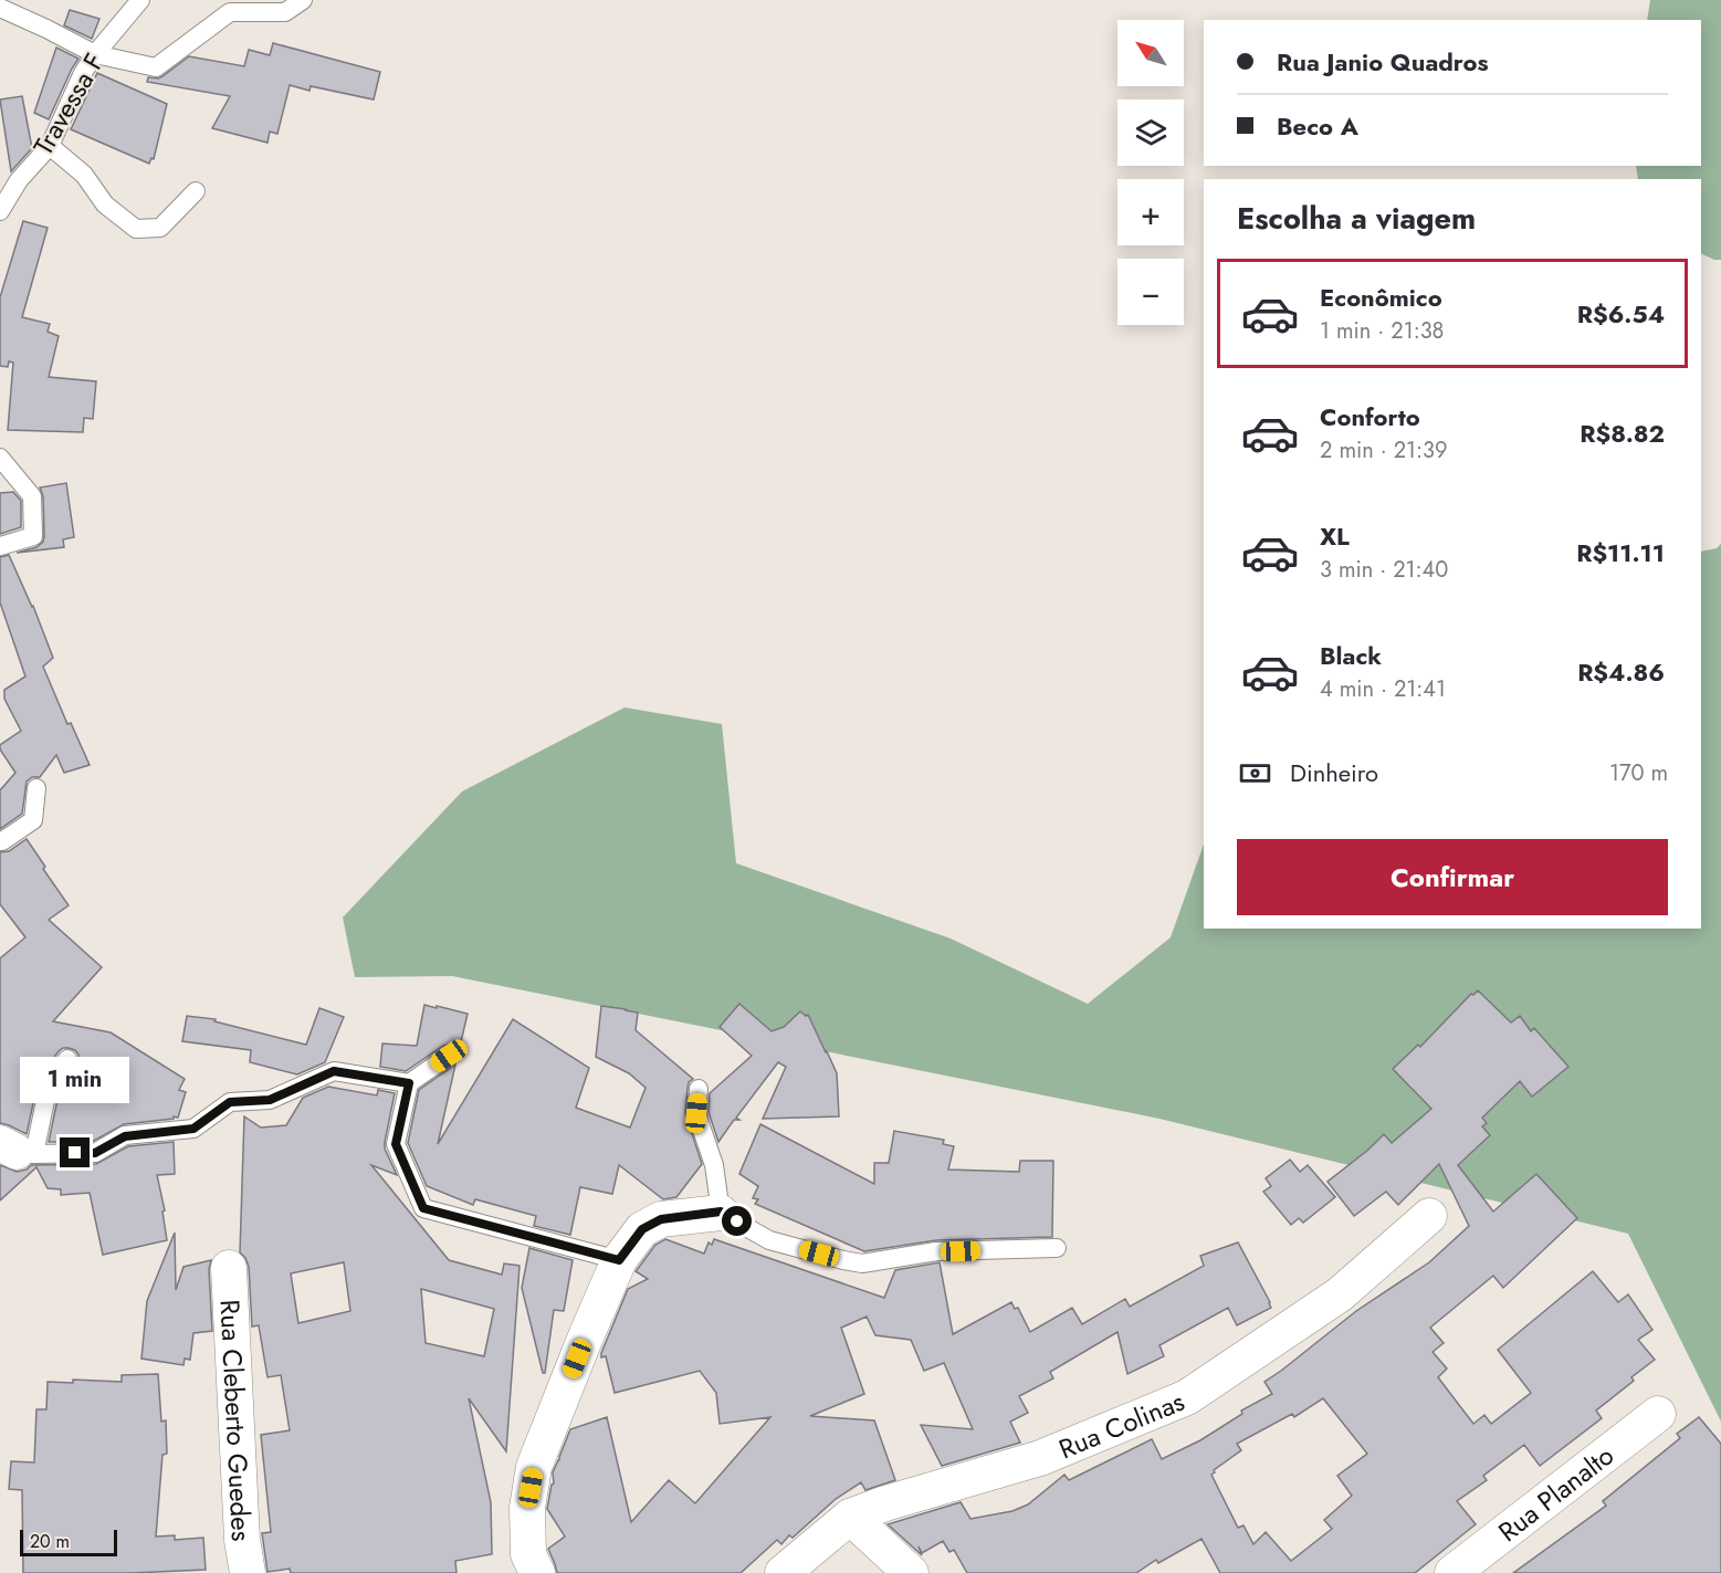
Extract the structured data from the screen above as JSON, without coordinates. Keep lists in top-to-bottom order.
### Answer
{
  "streets": {
    "street": ["Rua Cleberto Guedes", "Rua Colinas", "Rua Planalto"],
    "lane": ["Travessa F"]
  },
  "scale_bar": "20 m",
  "north": "top left",
  "page": {
    "map_buttons": ["+", "−"],
    "banner": ["Rua Janio Quadros", "Beco A"],
    "heading": "Escolha a viagem",
    "list": [
      {
        "name": "Econômico",
        "note": "1 min · 21:38",
        "value": "R$6.54"
      },
      {
        "name": "Conforto",
        "note": "2 min · 21:39",
        "value": "R$8.82"
      },
      {
        "name": "XL",
        "note": "3 min · 21:40",
        "value": "R$11.11"
      },
      {
        "name": "Black",
        "note": "4 min · 21:41",
        "value": "R$4.86"
      }
    ],
    "pay": ["Dinheiro", "170 m"],
    "buttons": "Confirmar",
    "bubble": "1 min",
    "scale": "20 m"
  }
}
